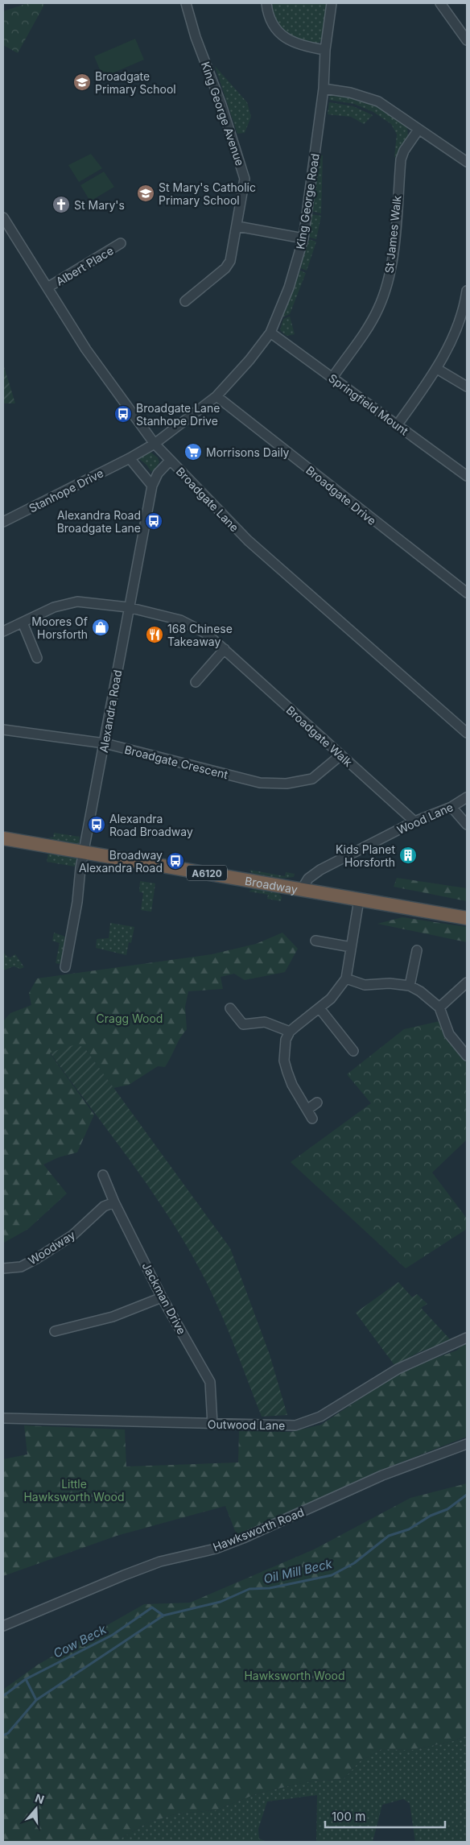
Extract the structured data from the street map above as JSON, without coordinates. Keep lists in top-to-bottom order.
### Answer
{
  "streets": {
    "highway": ["A6120", "Broadway"],
    "street": [
      "King George Avenue",
      "King George Road",
      "St James Walk",
      "Albert Place",
      "Springfield Mount",
      "Stanhope Drive",
      "Broadgate Drive",
      "Broadgate Lane",
      "Alexandra Road",
      "Broadgate Walk",
      "Broadgate Crescent",
      "Wood Lane",
      "Woodway",
      "Jackman Drive",
      "Outwood Lane",
      "Hawksworth Road"
    ]
  },
  "crossings": [
    ["King George Road", "Springfield Mount"],
    ["King George Road", "Stanhope Drive"],
    ["King George Road", "Broadgate Drive"],
    ["King George Road", "Broadgate Lane"],
    ["St James Walk", "Springfield Mount"],
    ["Albert Place", "Broadgate Lane"],
    ["Stanhope Drive", "Broadgate Lane"],
    ["Broadgate Lane", "Alexandra Road"],
    ["Alexandra Road", "Broadgate Walk"],
    ["Alexandra Road", "Broadgate Crescent"],
    ["Alexandra Road", "Broadway"],
    ["Broadgate Walk", "Broadgate Crescent"],
    ["Broadgate Walk", "Wood Lane"],
    ["Wood Lane", "Broadway"],
    ["Woodway", "Jackman Drive"],
    ["Jackman Drive", "Outwood Lane"]
  ],
  "water": ["Oil Mill Beck", "Cow Beck"],
  "parks": ["Cragg Wood", "Little Hawksworth Wood", "Hawksworth Wood"],
  "places": {
    "school or university": ["Broadgate Primary School", "St Mary's Catholic Primary School"],
    "church": ["St Mary's"],
    "bus stop": [
      "Broadgate Lane Stanhope Drive",
      "Alexandra Road Broadgate Lane",
      "Alexandra Road Broadway",
      "Broadway Alexandra Road"
    ],
    "supermarket": ["Morrisons Daily"],
    "shop": ["Moores Of Horsforth"],
    "restaurant": ["168 Chinese Takeaway"],
    "building": ["Kids Planet Horsforth"]
  },
  "scale_bar": "100 m",
  "north": "top"
}
